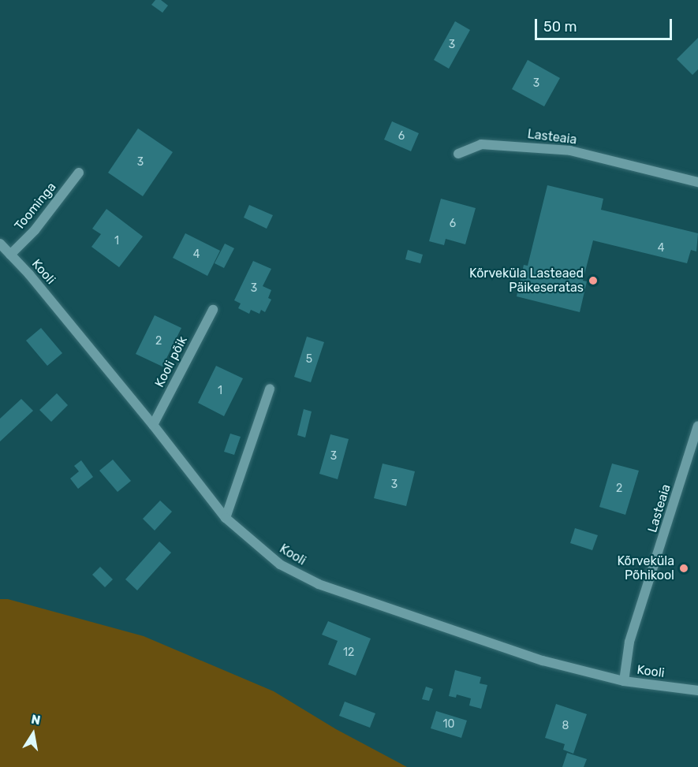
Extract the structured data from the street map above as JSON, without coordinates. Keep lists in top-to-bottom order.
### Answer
{
  "streets": {
    "street": [
      "Lasteaia",
      "Toominga",
      "Kooli",
      "Kooli põik"
    ]
  },
  "crossings": [
    ["Lasteaia", "Kooli"],
    ["Toominga", "Kooli"],
    ["Kooli", "Kooli põik"]
  ],
  "places": ["Kõrveküla Lasteaed Päikeseratas", "Kõrveküla Põhikool"],
  "house_numbers": [
    "3",
    "3",
    "6",
    "3",
    "6",
    "1",
    "4",
    "4",
    "3",
    "2",
    "5",
    "1",
    "3",
    "3",
    "2",
    "12",
    "10",
    "8"
  ],
  "scale_bar": "50 m",
  "north": "top"
}
